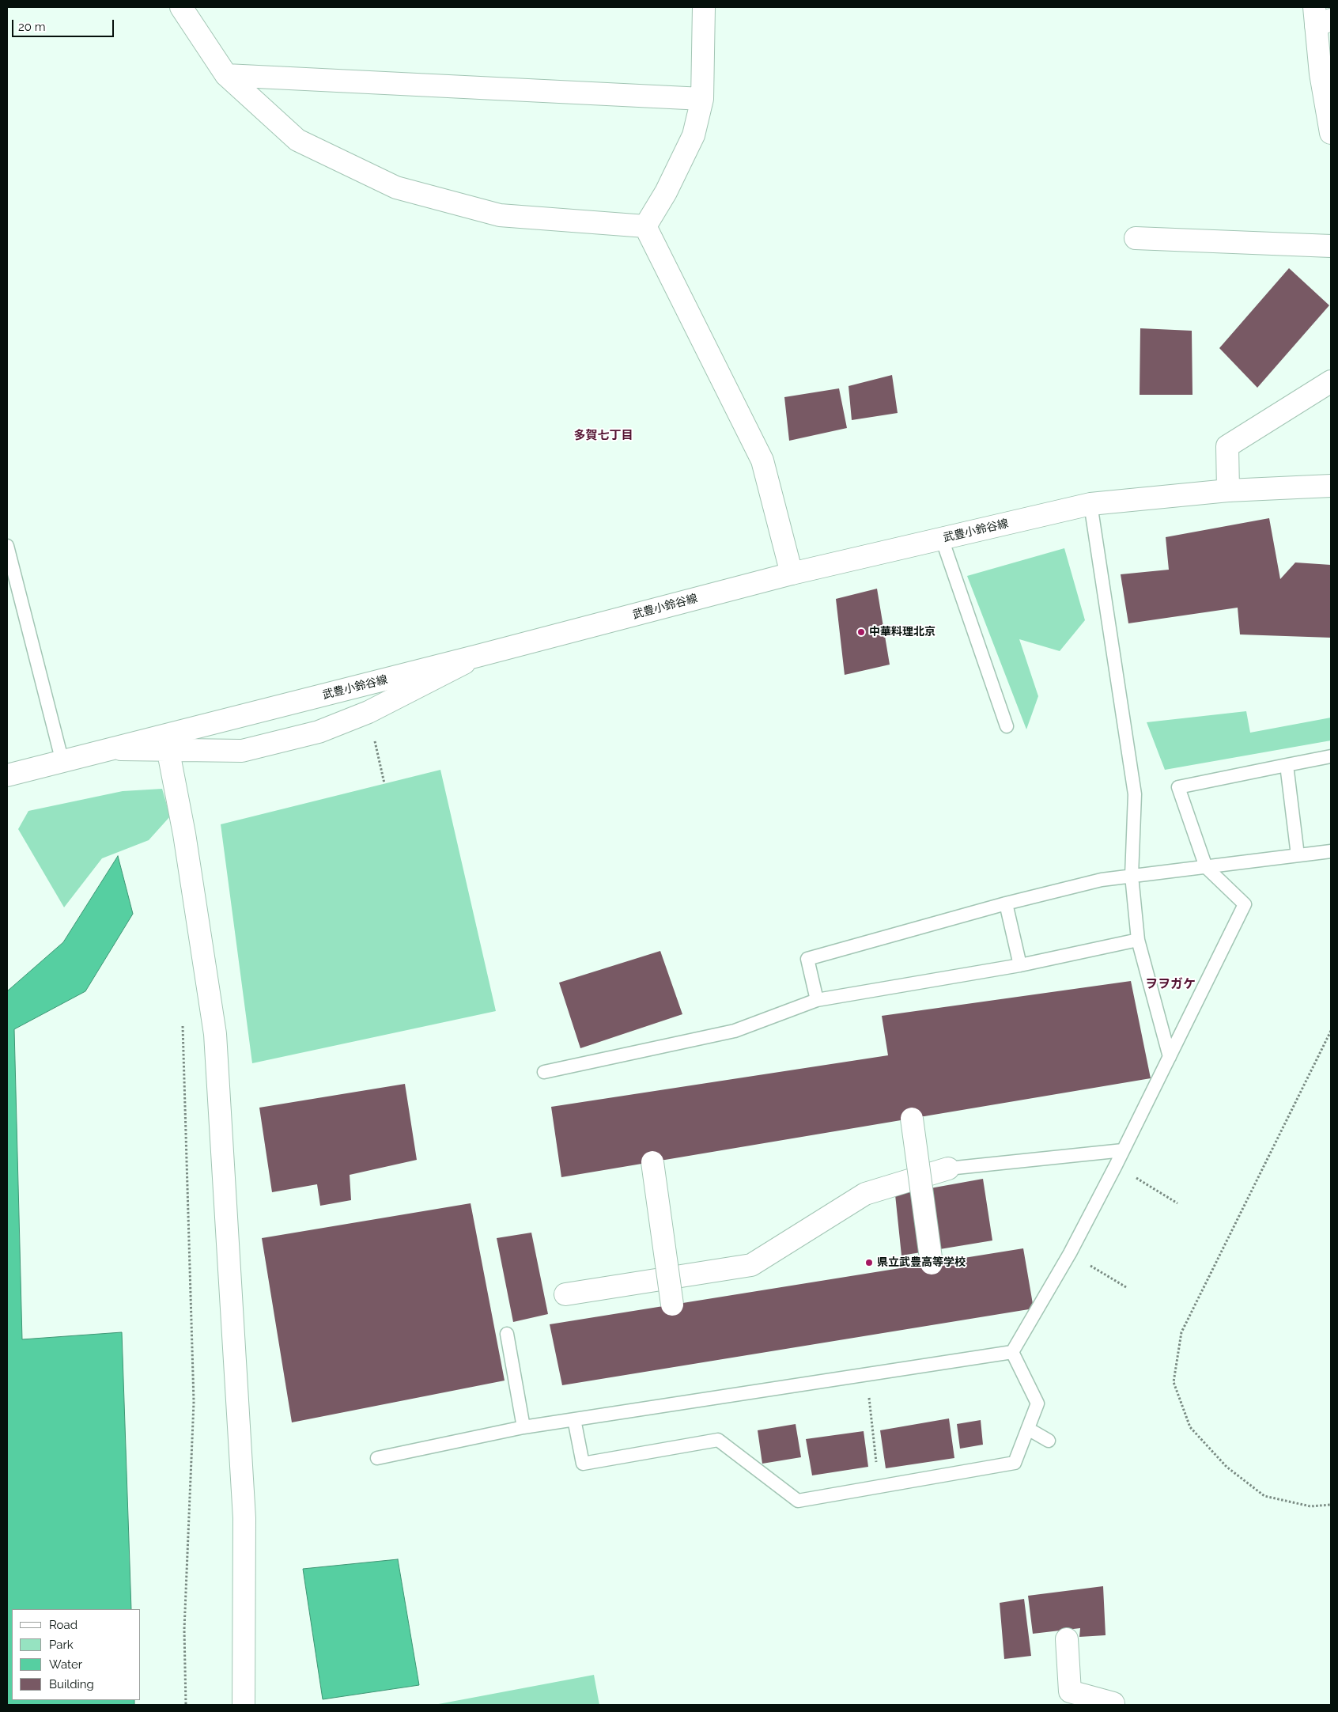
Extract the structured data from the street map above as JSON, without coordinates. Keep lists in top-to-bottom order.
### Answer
{
  "streets": {
    "street": ["武豊小鈴谷線"]
  },
  "districts": ["多賀七丁目", "ヲヲガケ"],
  "places": ["中華料理北京", "県立武豊高等学校"],
  "legend": [
    "Road",
    "Park",
    "Water",
    "Building"
  ],
  "scale_bar": "20 m"
}
